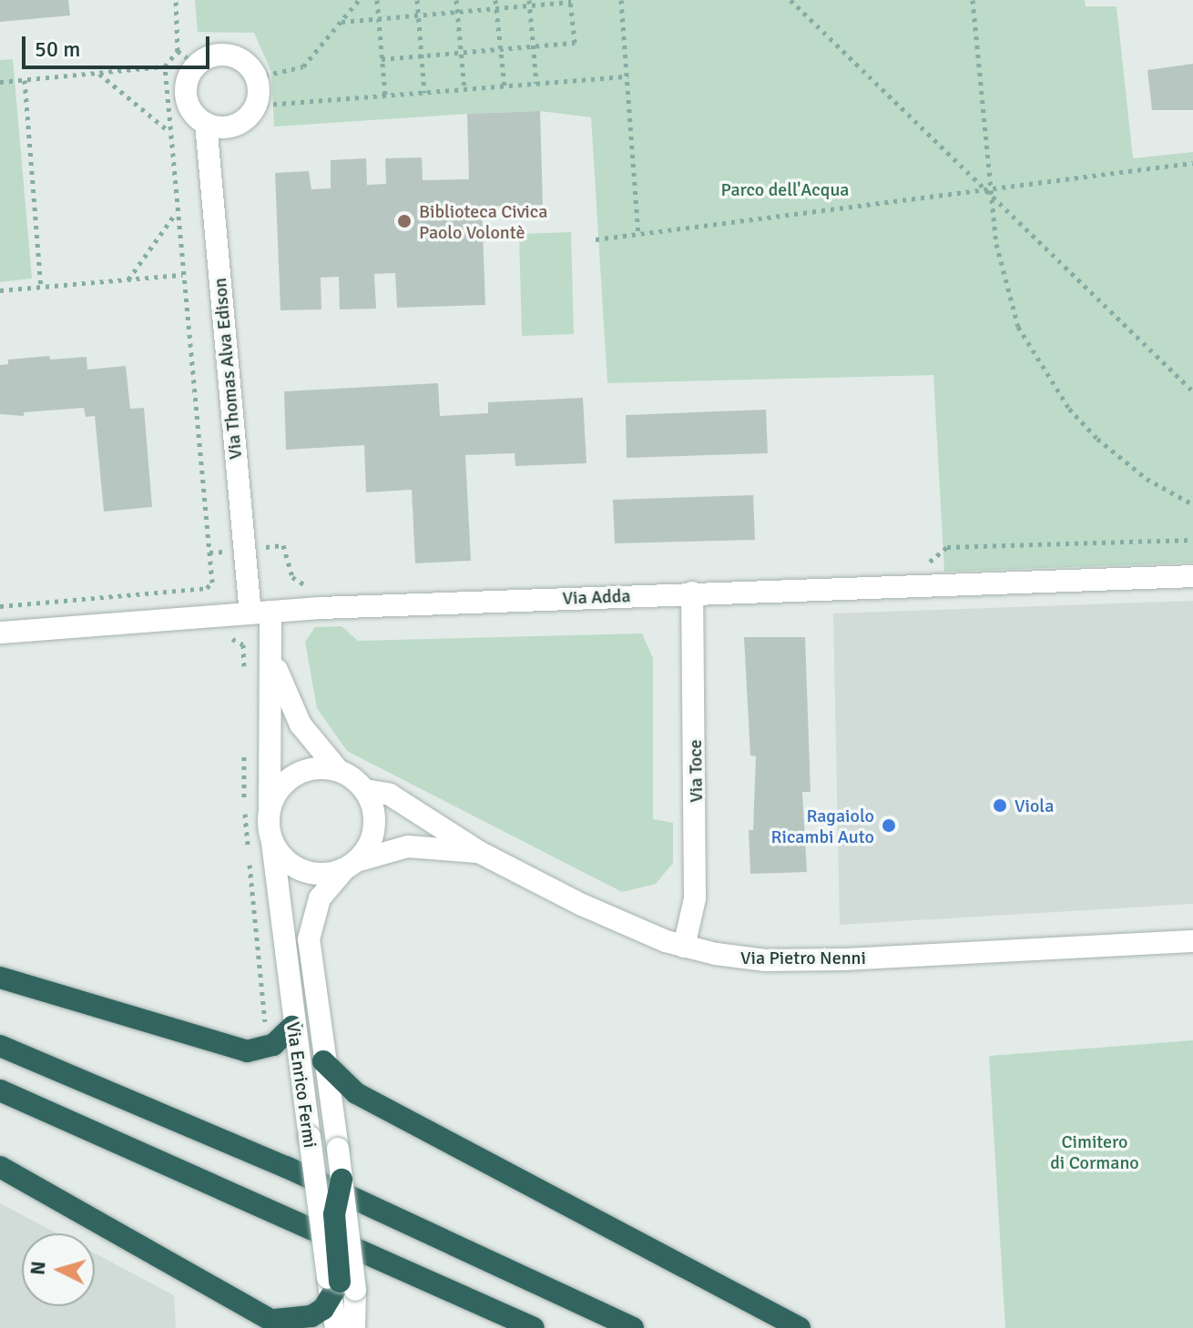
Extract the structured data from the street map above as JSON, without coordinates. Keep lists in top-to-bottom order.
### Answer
{
  "streets": {
    "street": [
      "Via Thomas Alva Edison",
      "Via Adda",
      "Via Toce",
      "Via Pietro Nenni",
      "Via Enrico Fermi"
    ]
  },
  "crossings": [
    ["Via Thomas Alva Edison", "Via Adda"],
    ["Via Adda", "Via Toce"],
    ["Via Toce", "Via Pietro Nenni"],
    ["Via Pietro Nenni", "Via Enrico Fermi"]
  ],
  "parks": ["Parco dell'Acqua", "Cimitero di Cormano"],
  "places": ["Biblioteca Civica Paolo Volontè", "Viola", "Ragaiolo Ricambi Auto"],
  "scale_bar": "50 m",
  "north": "left"
}
